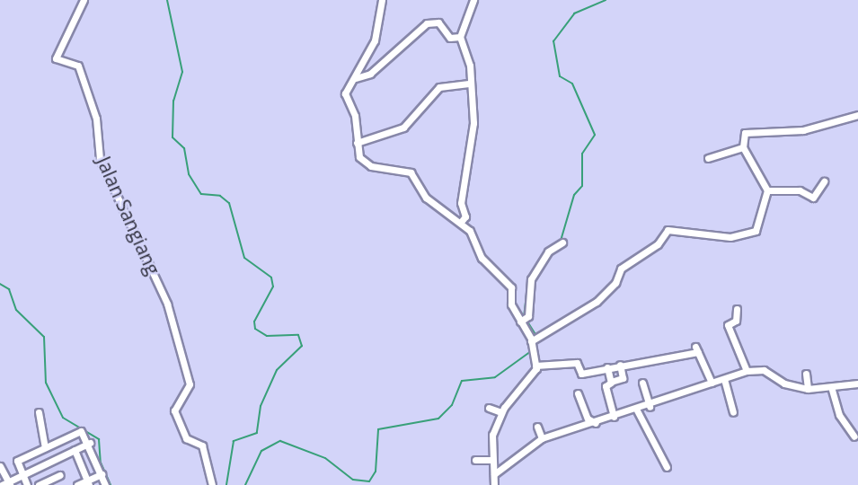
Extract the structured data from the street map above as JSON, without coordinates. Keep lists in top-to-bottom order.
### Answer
{
  "streets": {
    "street": ["Jalan Sangiang"]
  }
}
